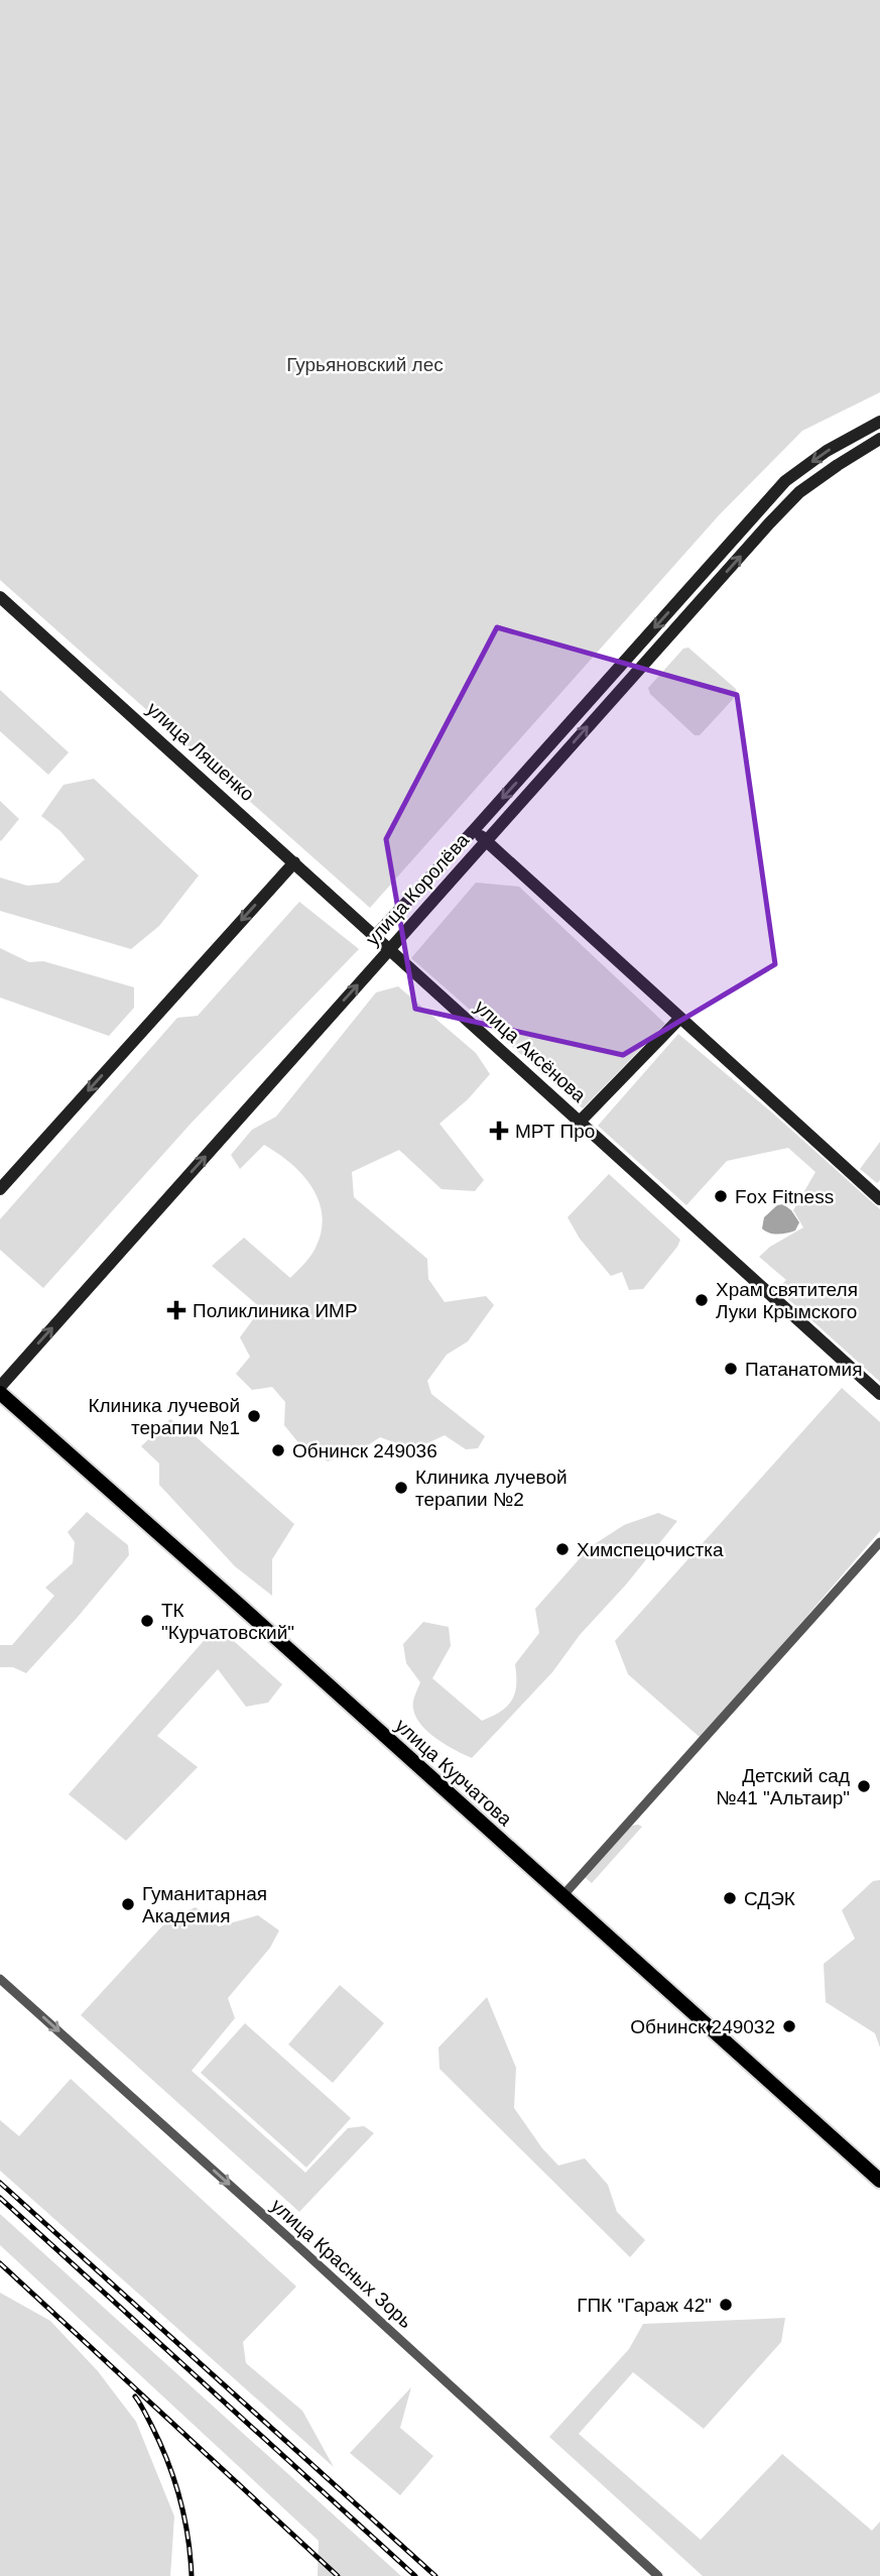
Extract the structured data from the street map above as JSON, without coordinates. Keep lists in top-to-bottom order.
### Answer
{
  "streets": {
    "main road": [
      "улица Ляшенко",
      "улица Королёва",
      "улица Аксёнова",
      "улица Курчатова"
    ],
    "street": ["улица Красных Зорь"]
  },
  "crossings": [
    ["улица Ляшенко", "улица Королёва"],
    ["улица Ляшенко", "улица Аксёнова"],
    ["улица Королёва", "улица Аксёнова"]
  ],
  "one_way": ["улица Красных Зорь"],
  "parks": ["Гурьяновский лес"],
  "places": {
    "health": ["МРТ Про", "Поликлиника ИМР"],
    "other": [
      "Fox Fitness",
      "Храм святителя Луки Крымского",
      "Патанатомия",
      "Клиника лучевой терапии №1",
      "Обнинск 249036",
      "Клиника лучевой терапии №2",
      "Химспецочистка",
      "ТК \"Курчатовский\"",
      "Детский сад №41 \"Альтаир\"",
      "СДЭК",
      "Гуманитарная Академия",
      "Обнинск 249032",
      "ГПК \"Гараж 42\""
    ]
  }
}
